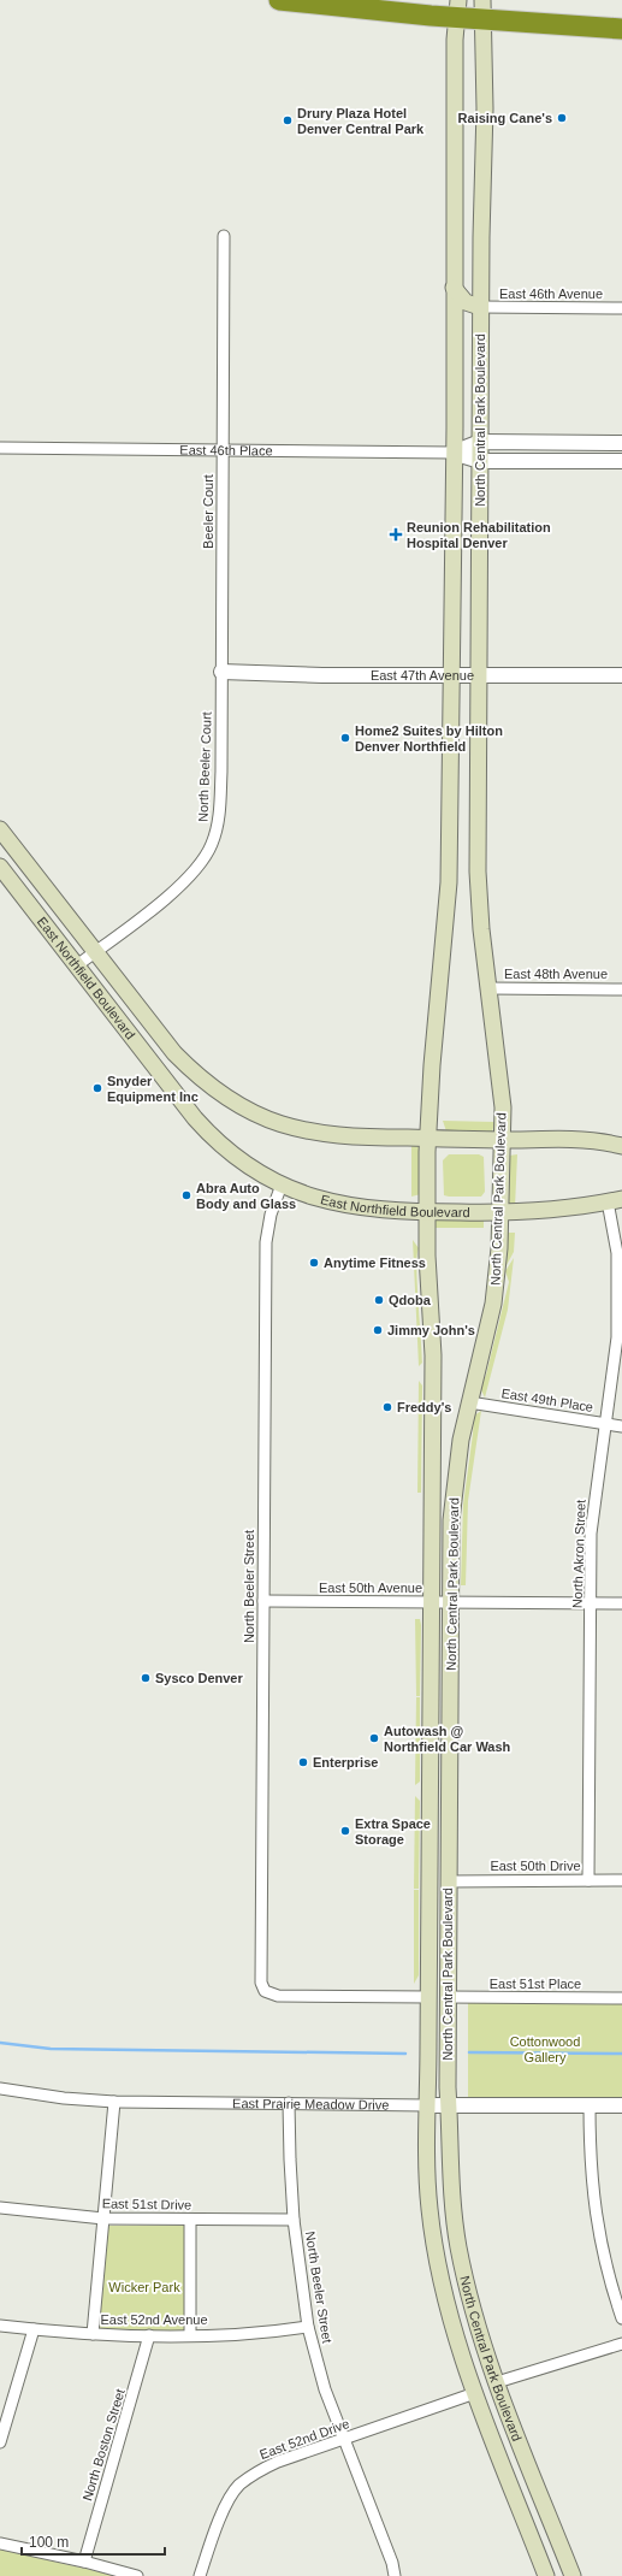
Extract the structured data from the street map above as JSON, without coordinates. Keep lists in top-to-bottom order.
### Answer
{
  "streets": {
    "main road": ["North Central Park Boulevard", "East Northfield Boulevard"],
    "street": [
      "East 46th Avenue",
      "East 46th Place",
      "Beeler Court",
      "East 47th Avenue",
      "North Beeler Court",
      "East 48th Avenue",
      "East 49th Place",
      "North Akron Street",
      "North Beeler Street",
      "East 50th Avenue",
      "East 50th Drive",
      "East 51st Place",
      "East Prairie Meadow Drive",
      "East 51st Drive",
      "East 52nd Avenue",
      "East 52nd Drive",
      "North Boston Street"
    ]
  },
  "crossings": [
    ["East 46th Avenue", "North Central Park Boulevard"],
    ["North Central Park Boulevard", "East 46th Place"],
    ["North Central Park Boulevard", "East 47th Avenue"],
    ["North Central Park Boulevard", "East 48th Avenue"],
    ["North Central Park Boulevard", "East Northfield Boulevard"],
    ["North Central Park Boulevard", "East 49th Place"],
    ["North Central Park Boulevard", "North Beeler Street"],
    ["North Central Park Boulevard", "East 50th Avenue"],
    ["North Central Park Boulevard", "East 50th Drive"],
    ["North Central Park Boulevard", "East 51st Place"],
    ["North Central Park Boulevard", "East Prairie Meadow Drive"],
    ["North Central Park Boulevard", "East 52nd Drive"],
    ["East 46th Place", "Beeler Court"],
    ["Beeler Court", "East 47th Avenue"],
    ["Beeler Court", "North Beeler Court"],
    ["East 47th Avenue", "North Beeler Court"],
    ["North Beeler Court", "East Northfield Boulevard"],
    ["East Northfield Boulevard", "North Akron Street"],
    ["East Northfield Boulevard", "North Beeler Street"],
    ["East 49th Place", "North Akron Street"],
    ["North Akron Street", "East 50th Avenue"],
    ["North Akron Street", "East 50th Drive"],
    ["North Beeler Street", "East 50th Avenue"],
    ["North Beeler Street", "East Prairie Meadow Drive"],
    ["North Beeler Street", "East 51st Drive"],
    ["North Beeler Street", "East 52nd Avenue"],
    ["North Beeler Street", "East 52nd Drive"],
    ["East 52nd Avenue", "North Boston Street"]
  ],
  "parks": ["Cottonwood Gallery", "Wicker Park"],
  "places": {
    "other": [
      "Raising Cane's",
      "Drury Plaza Hotel Denver Central Park",
      "Home2 Suites by Hilton Denver Northfield",
      "Snyder Equipment Inc",
      "Abra Auto Body and Glass",
      "Anytime Fitness",
      "Qdoba",
      "Jimmy John's",
      "Freddy's",
      "Sysco Denver",
      "Autowash @ Northfield Car Wash",
      "Enterprise",
      "Extra Space Storage"
    ],
    "health": ["Reunion Rehabilitation Hospital Denver"]
  },
  "scale_bar": "100 m"
}
